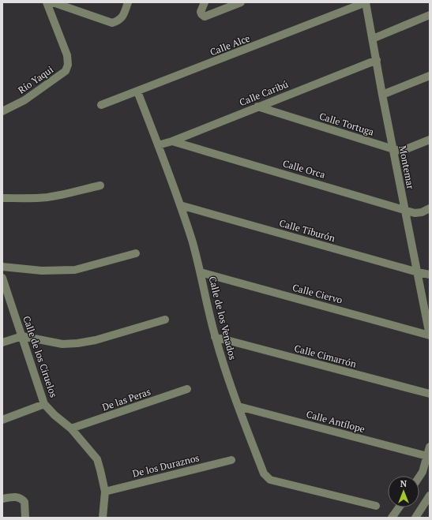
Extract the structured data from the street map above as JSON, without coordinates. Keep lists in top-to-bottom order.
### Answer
{
  "streets": {
    "street": [
      "Calle Alce",
      "Río Yaqui",
      "Calle Caribú",
      "Calle Tortuga",
      "Montemar",
      "Calle Orca",
      "Calle Tiburón",
      "Calle Ciervo",
      "Calle de los Venados",
      "Calle Cimarrón",
      "Calle de los Ciruelos",
      "De las Peras",
      "Calle Antílope",
      "De los Duraznos"
    ]
  },
  "crossings": [
    ["Calle Alce", "Montemar"],
    ["Calle Alce", "Calle de los Venados"],
    ["Calle Caribú", "Calle Tortuga"],
    ["Calle Caribú", "Montemar"],
    ["Calle Caribú", "Calle Orca"],
    ["Calle Caribú", "Calle de los Venados"],
    ["Calle Tortuga", "Montemar"],
    ["Montemar", "Calle Orca"],
    ["Montemar", "Calle Tiburón"],
    ["Montemar", "Calle Ciervo"],
    ["Calle Tiburón", "Calle de los Venados"],
    ["Calle Ciervo", "Calle de los Venados"],
    ["Calle de los Venados", "Calle Cimarrón"],
    ["Calle de los Venados", "Calle Antílope"],
    ["Calle de los Ciruelos", "De las Peras"],
    ["Calle de los Ciruelos", "De los Duraznos"]
  ],
  "north": "top"
}
